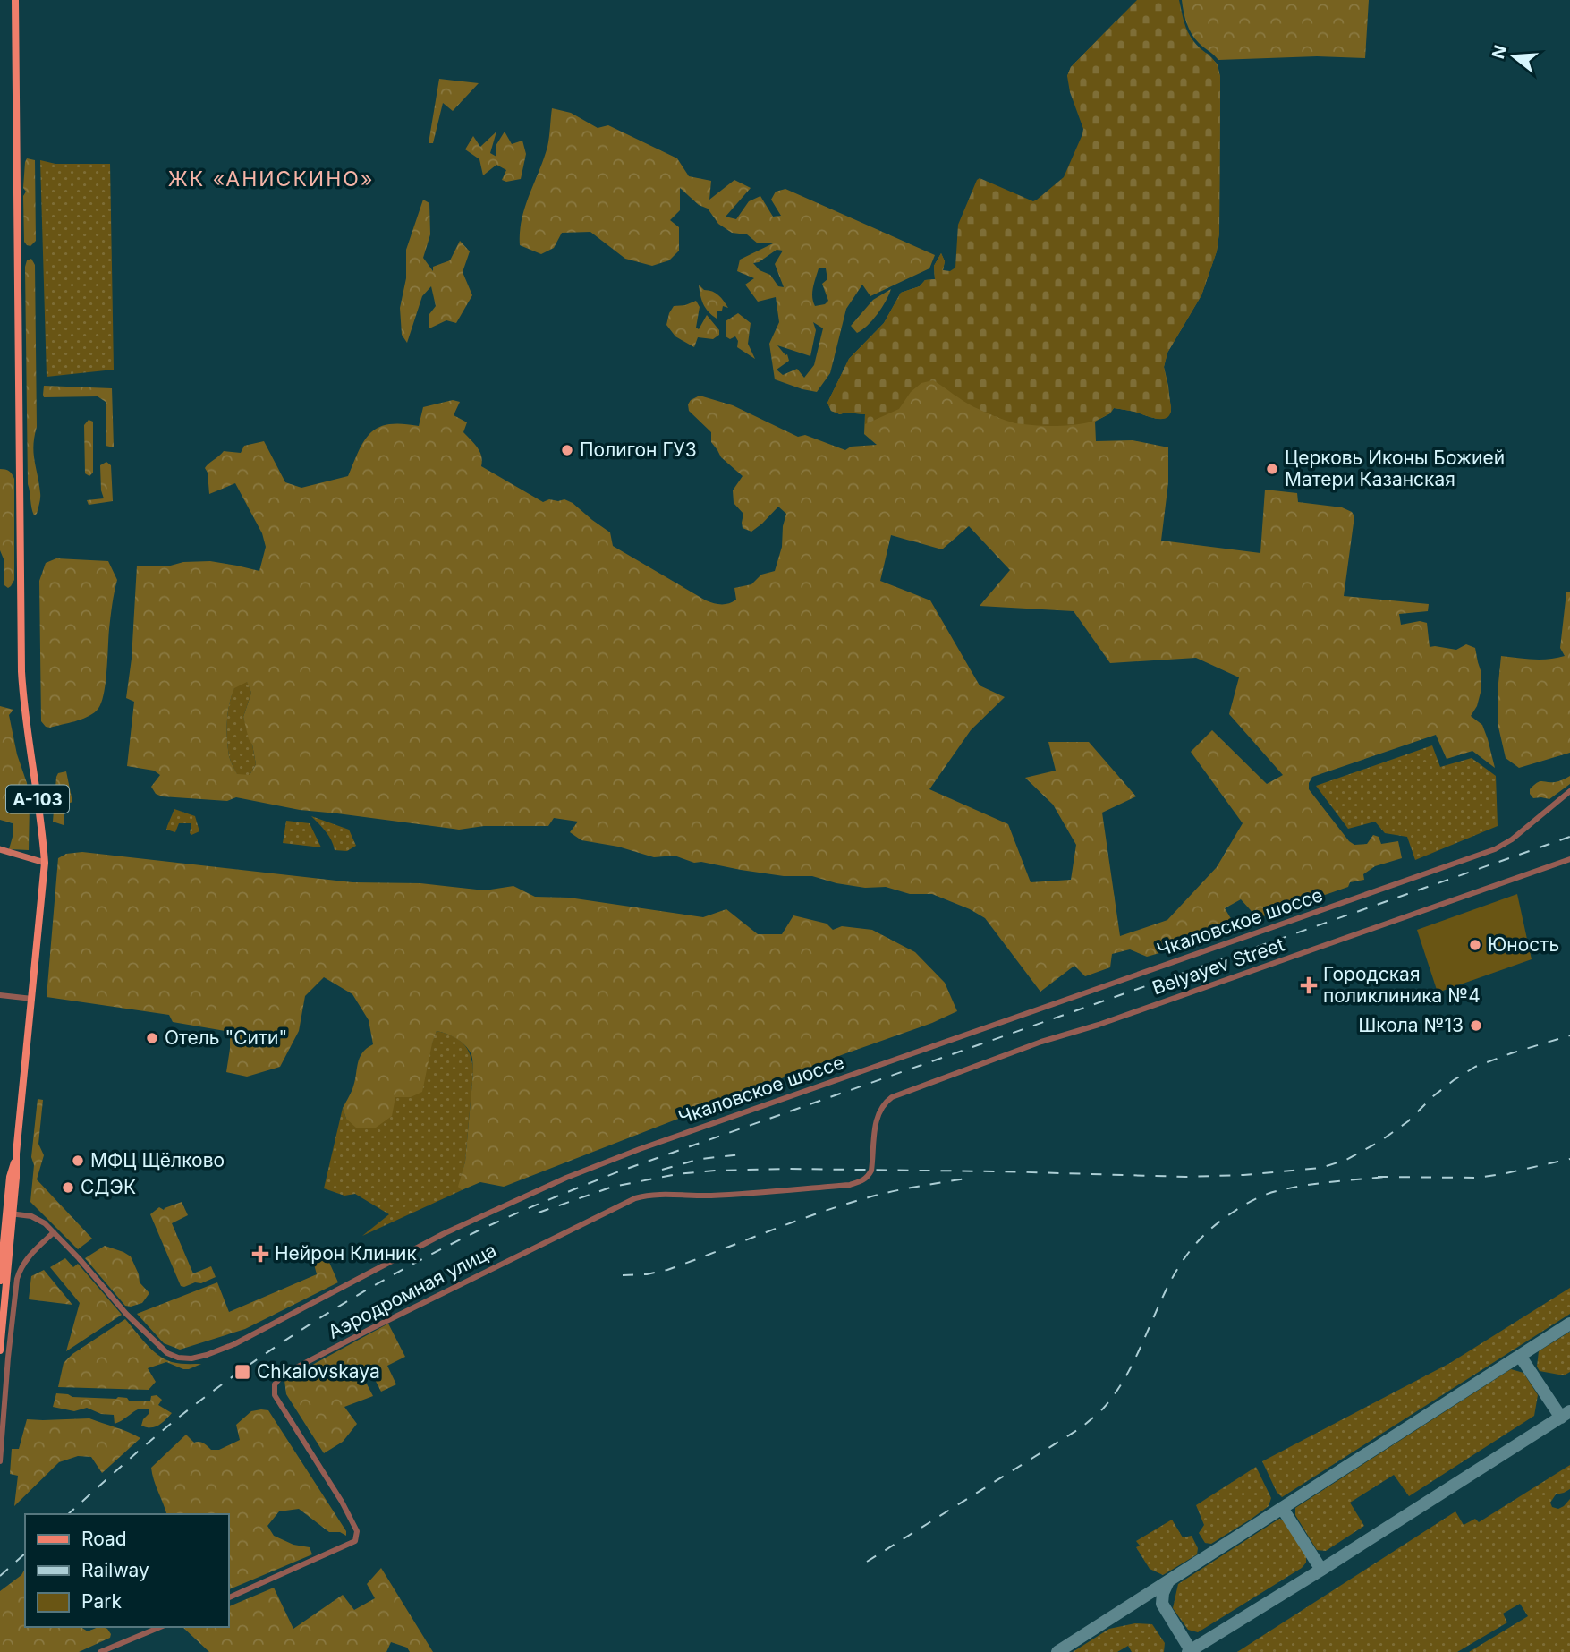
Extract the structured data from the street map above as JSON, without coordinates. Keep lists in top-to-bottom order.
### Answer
{
  "streets": {
    "main road": ["А-103"],
    "street": ["Чкаловское шоссе", "Belyayev Street", "Аэродромная улица"]
  },
  "crossings": [
    ["А-103", "Чкаловское шоссе"],
    ["Belyayev Street", "Аэродромная улица"]
  ],
  "districts": ["ЖК «АНИСКИНО»"],
  "places": {
    "other": [
      "Полигон ГУЗ",
      "Церковь Иконы Божией Матери Казанская",
      "Юность",
      "Школа №13",
      "Отель \"Сити\"",
      "МФЦ Щёлково",
      "СДЭК"
    ],
    "health": ["Городская поликлиника №4", "Нейрон Клиник"],
    "transit": ["Chkalovskaya"]
  },
  "legend": ["Road", "Railway", "Park"],
  "north": "left"
}
